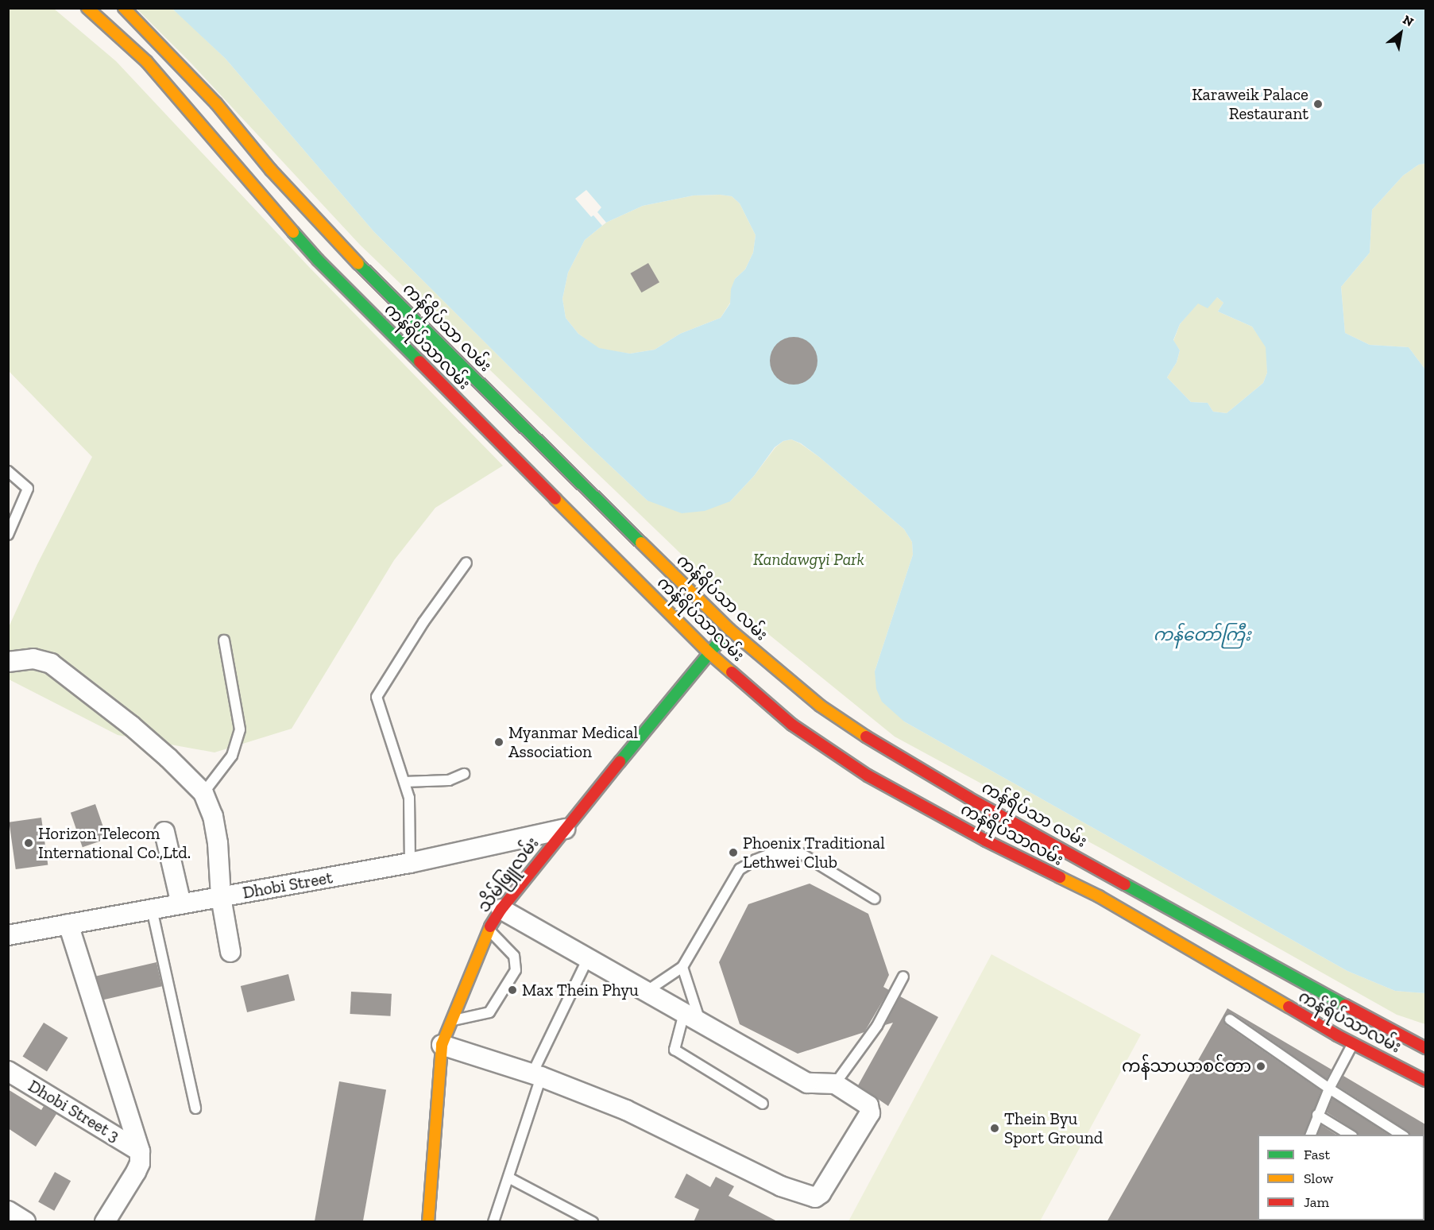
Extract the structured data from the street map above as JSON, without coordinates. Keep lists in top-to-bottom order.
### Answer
{
  "streets": {
    "main road": ["ကန်ရိပ်သာ လမ်း", "ကန်ရိပ်သာလမ်း", "သိမ်ဖြူလမ်း"],
    "street": ["Dhobi Street", "Dhobi Street 3"]
  },
  "crossings": [
    ["ကန်ရိပ်သာ လမ်း", "သိမ်ဖြူလမ်း"],
    ["ကန်ရိပ်သာလမ်း", "သိမ်ဖြူလမ်း"],
    ["သိမ်ဖြူလမ်း", "Dhobi Street"]
  ],
  "water": ["ကန်တော်ကြီး"],
  "parks": ["Kandawgyi Park"],
  "places": [
    "Karaweik Palace Restaurant",
    "Myanmar Medical Association",
    "Horizon Telecom International Co.,Ltd.",
    "Phoenix Traditional Lethwei Club",
    "Max Thein Phyu",
    "ကန်သာယာစင်တာ",
    "Thein Byu Sport Ground"
  ],
  "legend": ["Fast", "Slow", "Jam"],
  "north": "top right"
}
